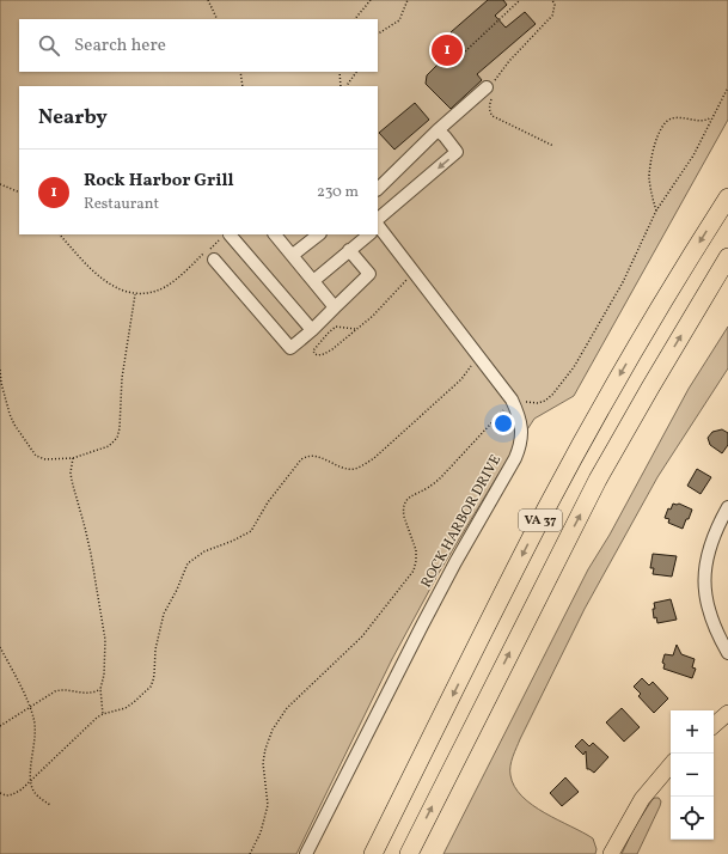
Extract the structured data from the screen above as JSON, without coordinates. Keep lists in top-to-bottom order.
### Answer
{
  "streets": {
    "highway": ["VA 37"],
    "street": ["ROCK HARBOR DRIVE"]
  },
  "page": {
    "search": "Search here",
    "pins": "1",
    "heading": "Nearby",
    "list": [
      {
        "mark": "1",
        "name": "Rock Harbor Grill",
        "note": "Restaurant",
        "value": "230 m"
      }
    ],
    "map_buttons": ["+", "−"]
  }
}
